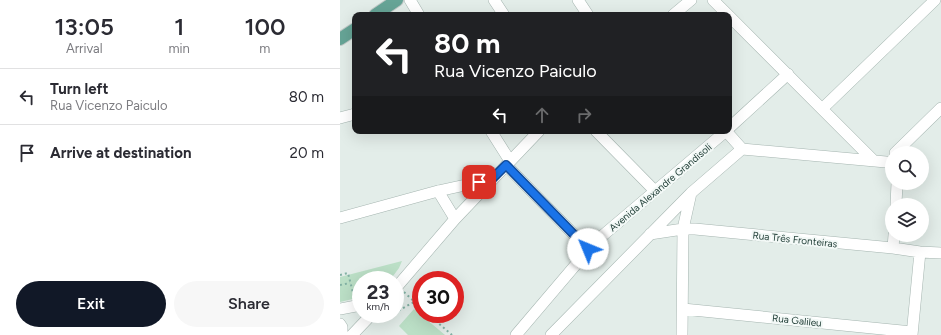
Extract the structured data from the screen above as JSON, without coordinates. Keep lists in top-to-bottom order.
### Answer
{
  "streets": {
    "street": ["Avenida Alexandre Grandisoli", "Rua Três Fronteiras", "Rua Galileu"]
  },
  "page": {
    "eta": [
      "13:05",
      "Arrival",
      "1",
      "min",
      "100",
      "m"
    ],
    "turn": ["80 m", "Rua Vicenzo Paiculo"],
    "list": [
      {
        "name": "Turn left",
        "note": "Rua Vicenzo Paiculo",
        "value": "80 m"
      },
      {
        "name": "Arrive at destination",
        "value": "20 m"
      }
    ],
    "speed": "23 km/h",
    "limit": "30",
    "buttons": ["Exit", "Share"]
  }
}
